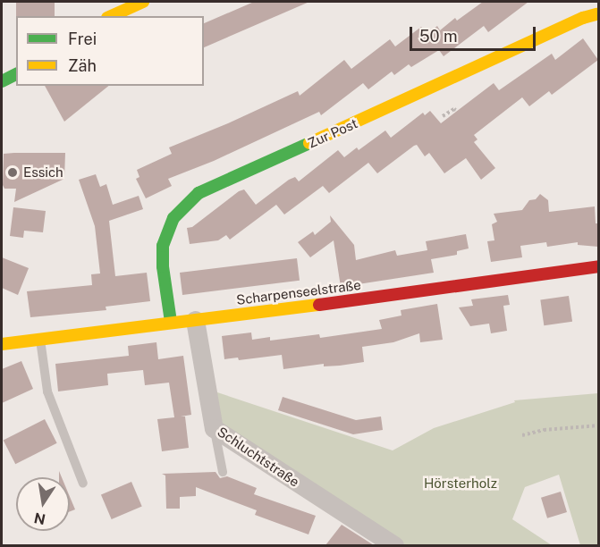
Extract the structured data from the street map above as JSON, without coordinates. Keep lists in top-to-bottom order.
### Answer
{
  "streets": {
    "street": ["Zur Post", "Scharpenseelstraße", "Schluchtstraße"]
  },
  "crossings": [
    ["Zur Post", "Scharpenseelstraße"],
    ["Scharpenseelstraße", "Schluchtstraße"]
  ],
  "parks": ["Hörsterholz"],
  "places": ["Essich"],
  "legend": ["Frei", "Zäh"],
  "scale_bar": "50 m",
  "north": "bottom"
}
